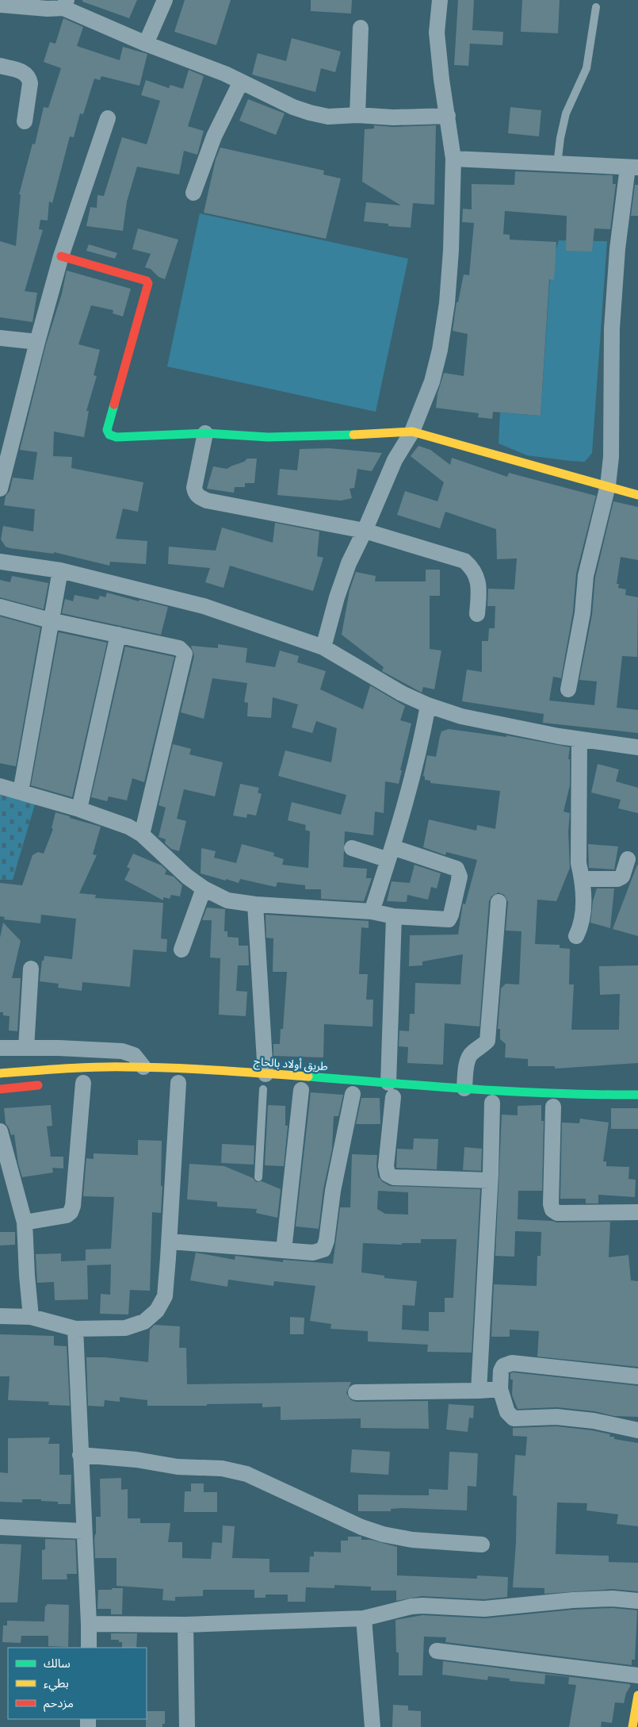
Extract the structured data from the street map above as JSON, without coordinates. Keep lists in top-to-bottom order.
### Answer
{
  "streets": {
    "street": ["طريق أولاد بالحاج"]
  },
  "legend": ["سالك", "بطيء", "مزدحم"]
}
